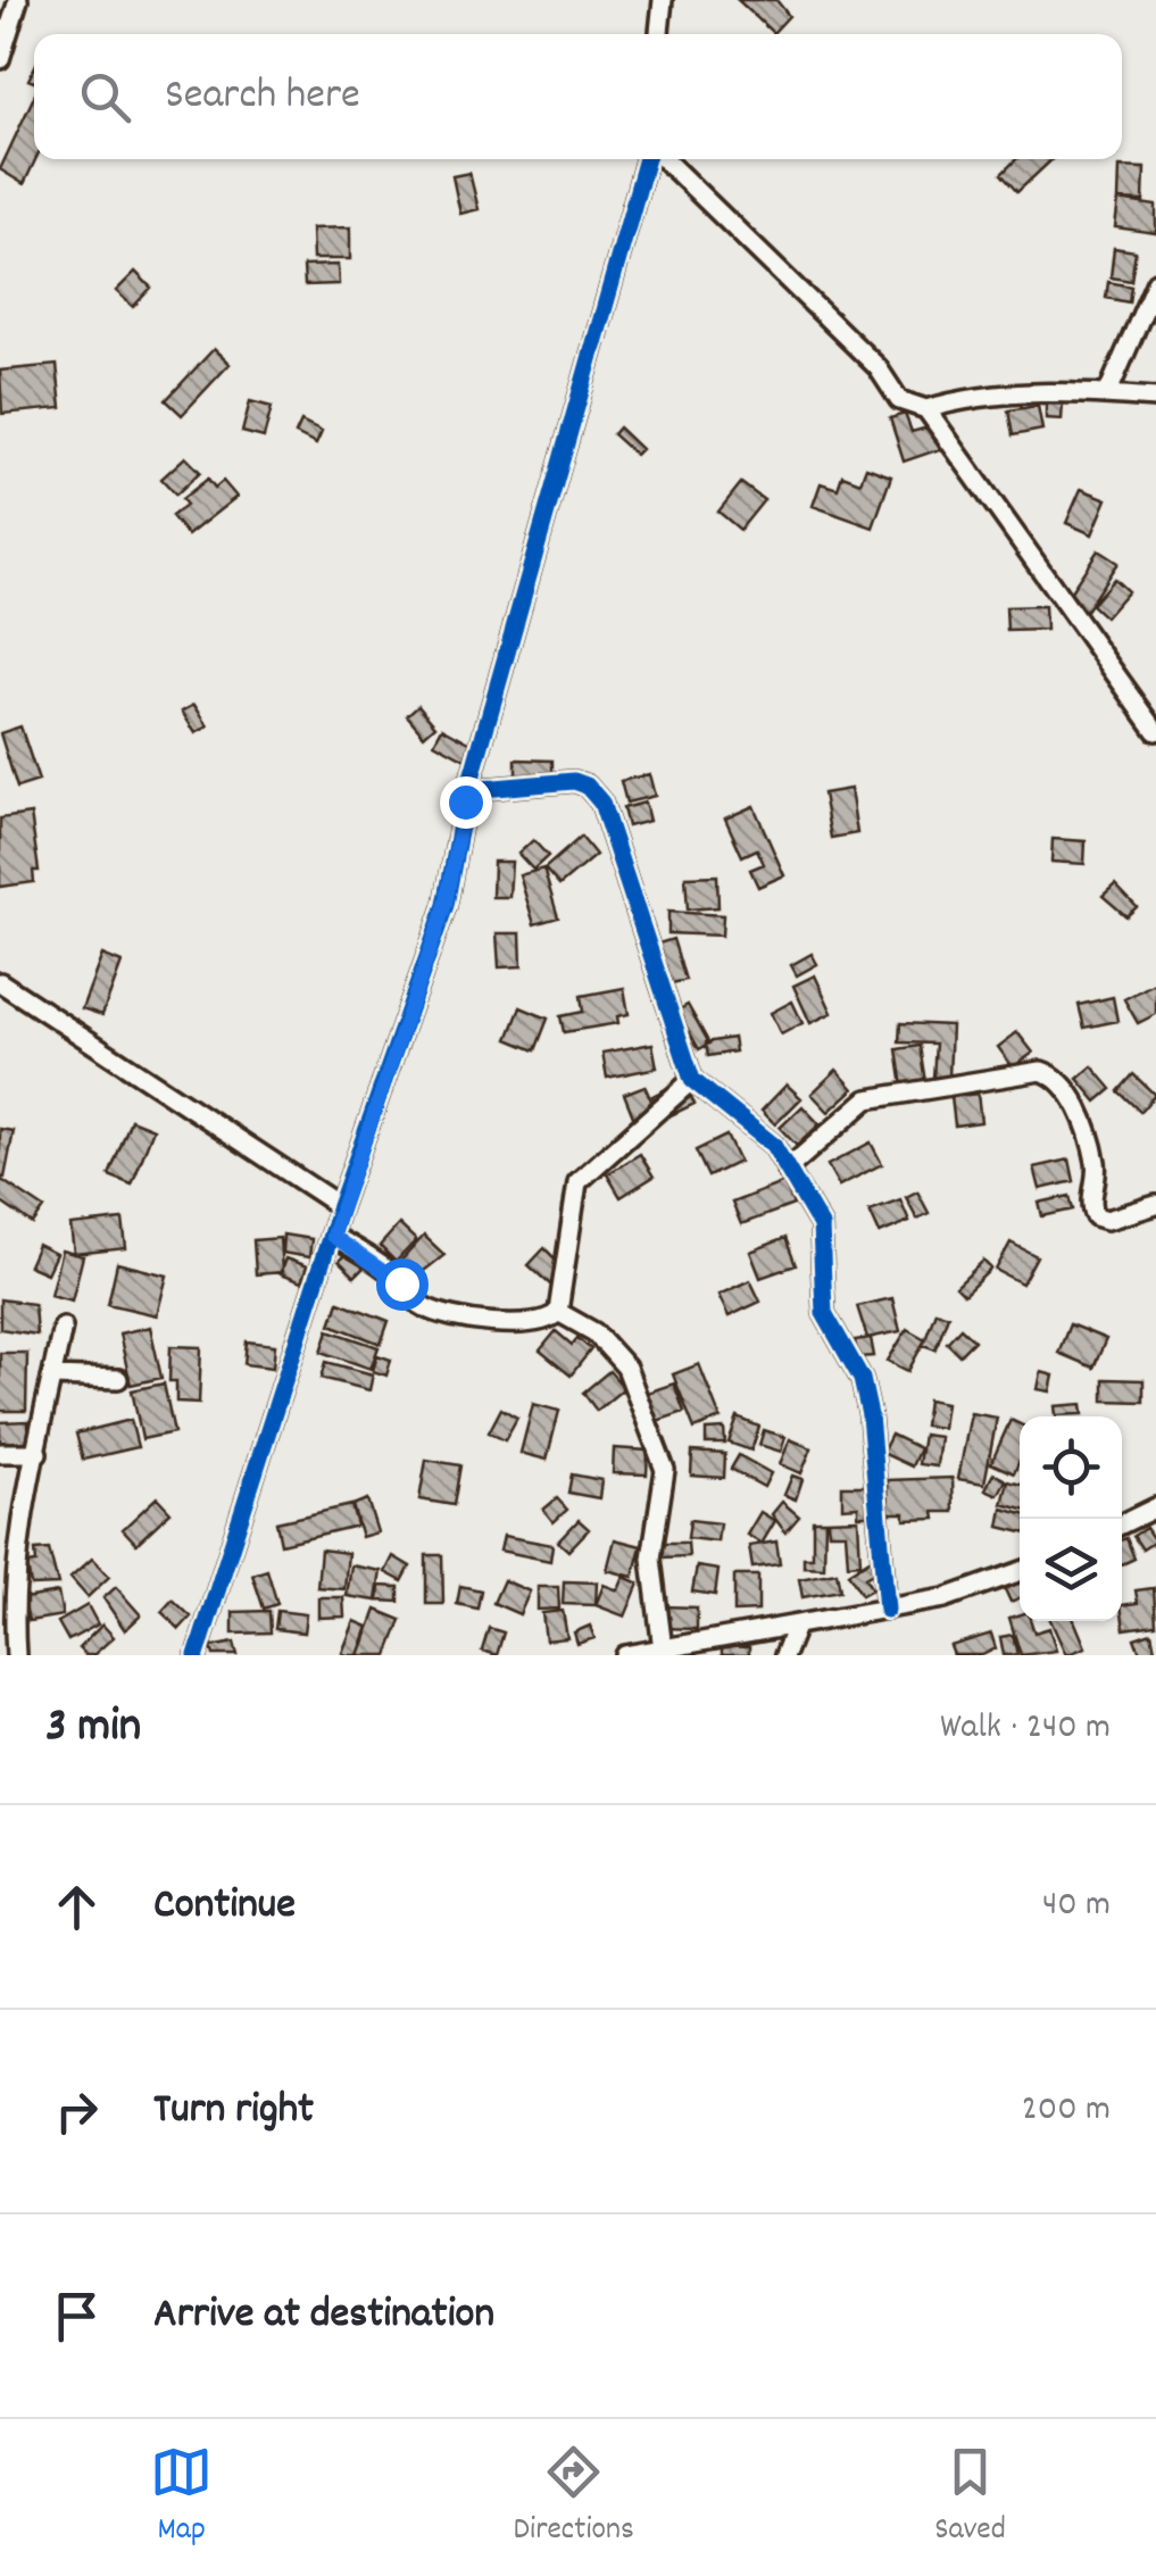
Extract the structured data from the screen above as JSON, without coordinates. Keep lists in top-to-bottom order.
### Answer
{
  "page": {
    "search": "Search here",
    "heading": ["3 min", "Walk · 240 m"],
    "list": [
      ["Continue", "40 m"],
      ["Turn right", "200 m"],
      "Arrive at destination"
    ],
    "nav": ["Map", "Directions", "Saved"]
  }
}
